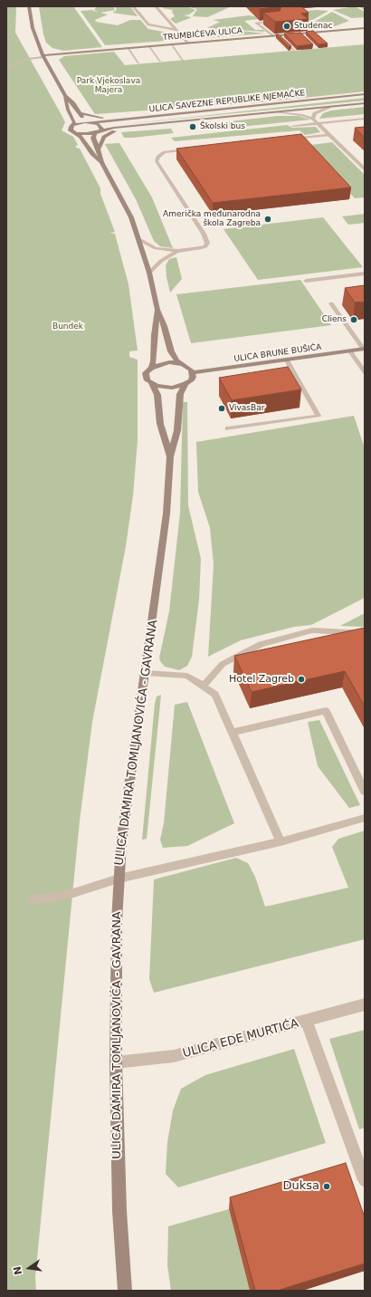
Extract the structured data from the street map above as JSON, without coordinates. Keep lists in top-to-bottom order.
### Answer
{
  "streets": {
    "street": [
      "TRUMBIĆEVA ULICA",
      "ULICA SAVEZNE REPUBLIKE NJEMAČKE",
      "ULICA BRUNE BUŠIĆA",
      "ULICA DAMIRA TOMLJANOVIĆA - GAVRANA",
      "ULICA EDE MURTIĆA"
    ]
  },
  "crossings": [
    ["ULICA SAVEZNE REPUBLIKE NJEMAČKE", "ULICA DAMIRA TOMLJANOVIĆA - GAVRANA"],
    ["ULICA BRUNE BUŠIĆA", "ULICA DAMIRA TOMLJANOVIĆA - GAVRANA"],
    ["ULICA DAMIRA TOMLJANOVIĆA - GAVRANA", "ULICA EDE MURTIĆA"]
  ],
  "parks": ["Park Vjekoslava Majera", "Bundek"],
  "places": [
    "Studenac",
    "Školski bus",
    "Američka međunarodna škola Zagreba",
    "Cliens",
    "VivasBar",
    "Hotel Zagreb",
    "Duksa"
  ],
  "north": "left"
}
